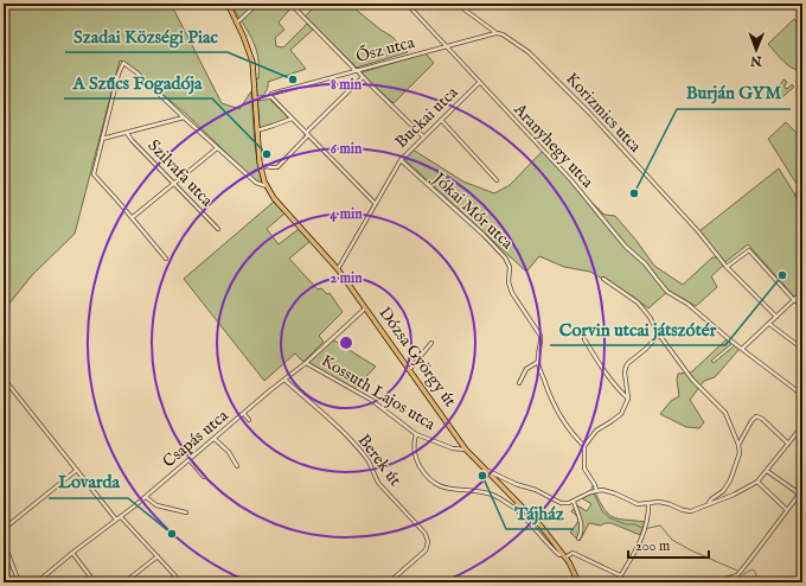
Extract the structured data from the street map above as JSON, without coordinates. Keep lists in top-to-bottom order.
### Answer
{
  "streets": {
    "main road": ["Dózsa György út"],
    "street": [
      "Ősz utca",
      "Korizmics utca",
      "Buckai utca",
      "Aranyhegy utca",
      "Szilvafa utca",
      "Jókai Mór utca",
      "Kossuth Lajos utca",
      "Csapás utca",
      "Berek út"
    ]
  },
  "crossings": [
    ["Ősz utca", "Korizmics utca"],
    ["Ősz utca", "Aranyhegy utca"],
    ["Ősz utca", "Dózsa György út"],
    ["Buckai utca", "Aranyhegy utca"],
    ["Buckai utca", "Jókai Mór utca"],
    ["Buckai utca", "Dózsa György út"],
    ["Dózsa György út", "Kossuth Lajos utca"],
    ["Dózsa György út", "Csapás utca"],
    ["Kossuth Lajos utca", "Csapás utca"],
    ["Csapás utca", "Berek út"]
  ],
  "places": [
    "Szadai Községi Piac",
    "A Szűcs Fogadója",
    "Burján GYM",
    "Corvin utcai játszótér",
    "Tájház",
    "Lovarda"
  ],
  "scale_bar": "200 m",
  "north": "bottom",
  "rings": [
    "8 min",
    "6 min",
    "4 min",
    "2 min"
  ]
}
